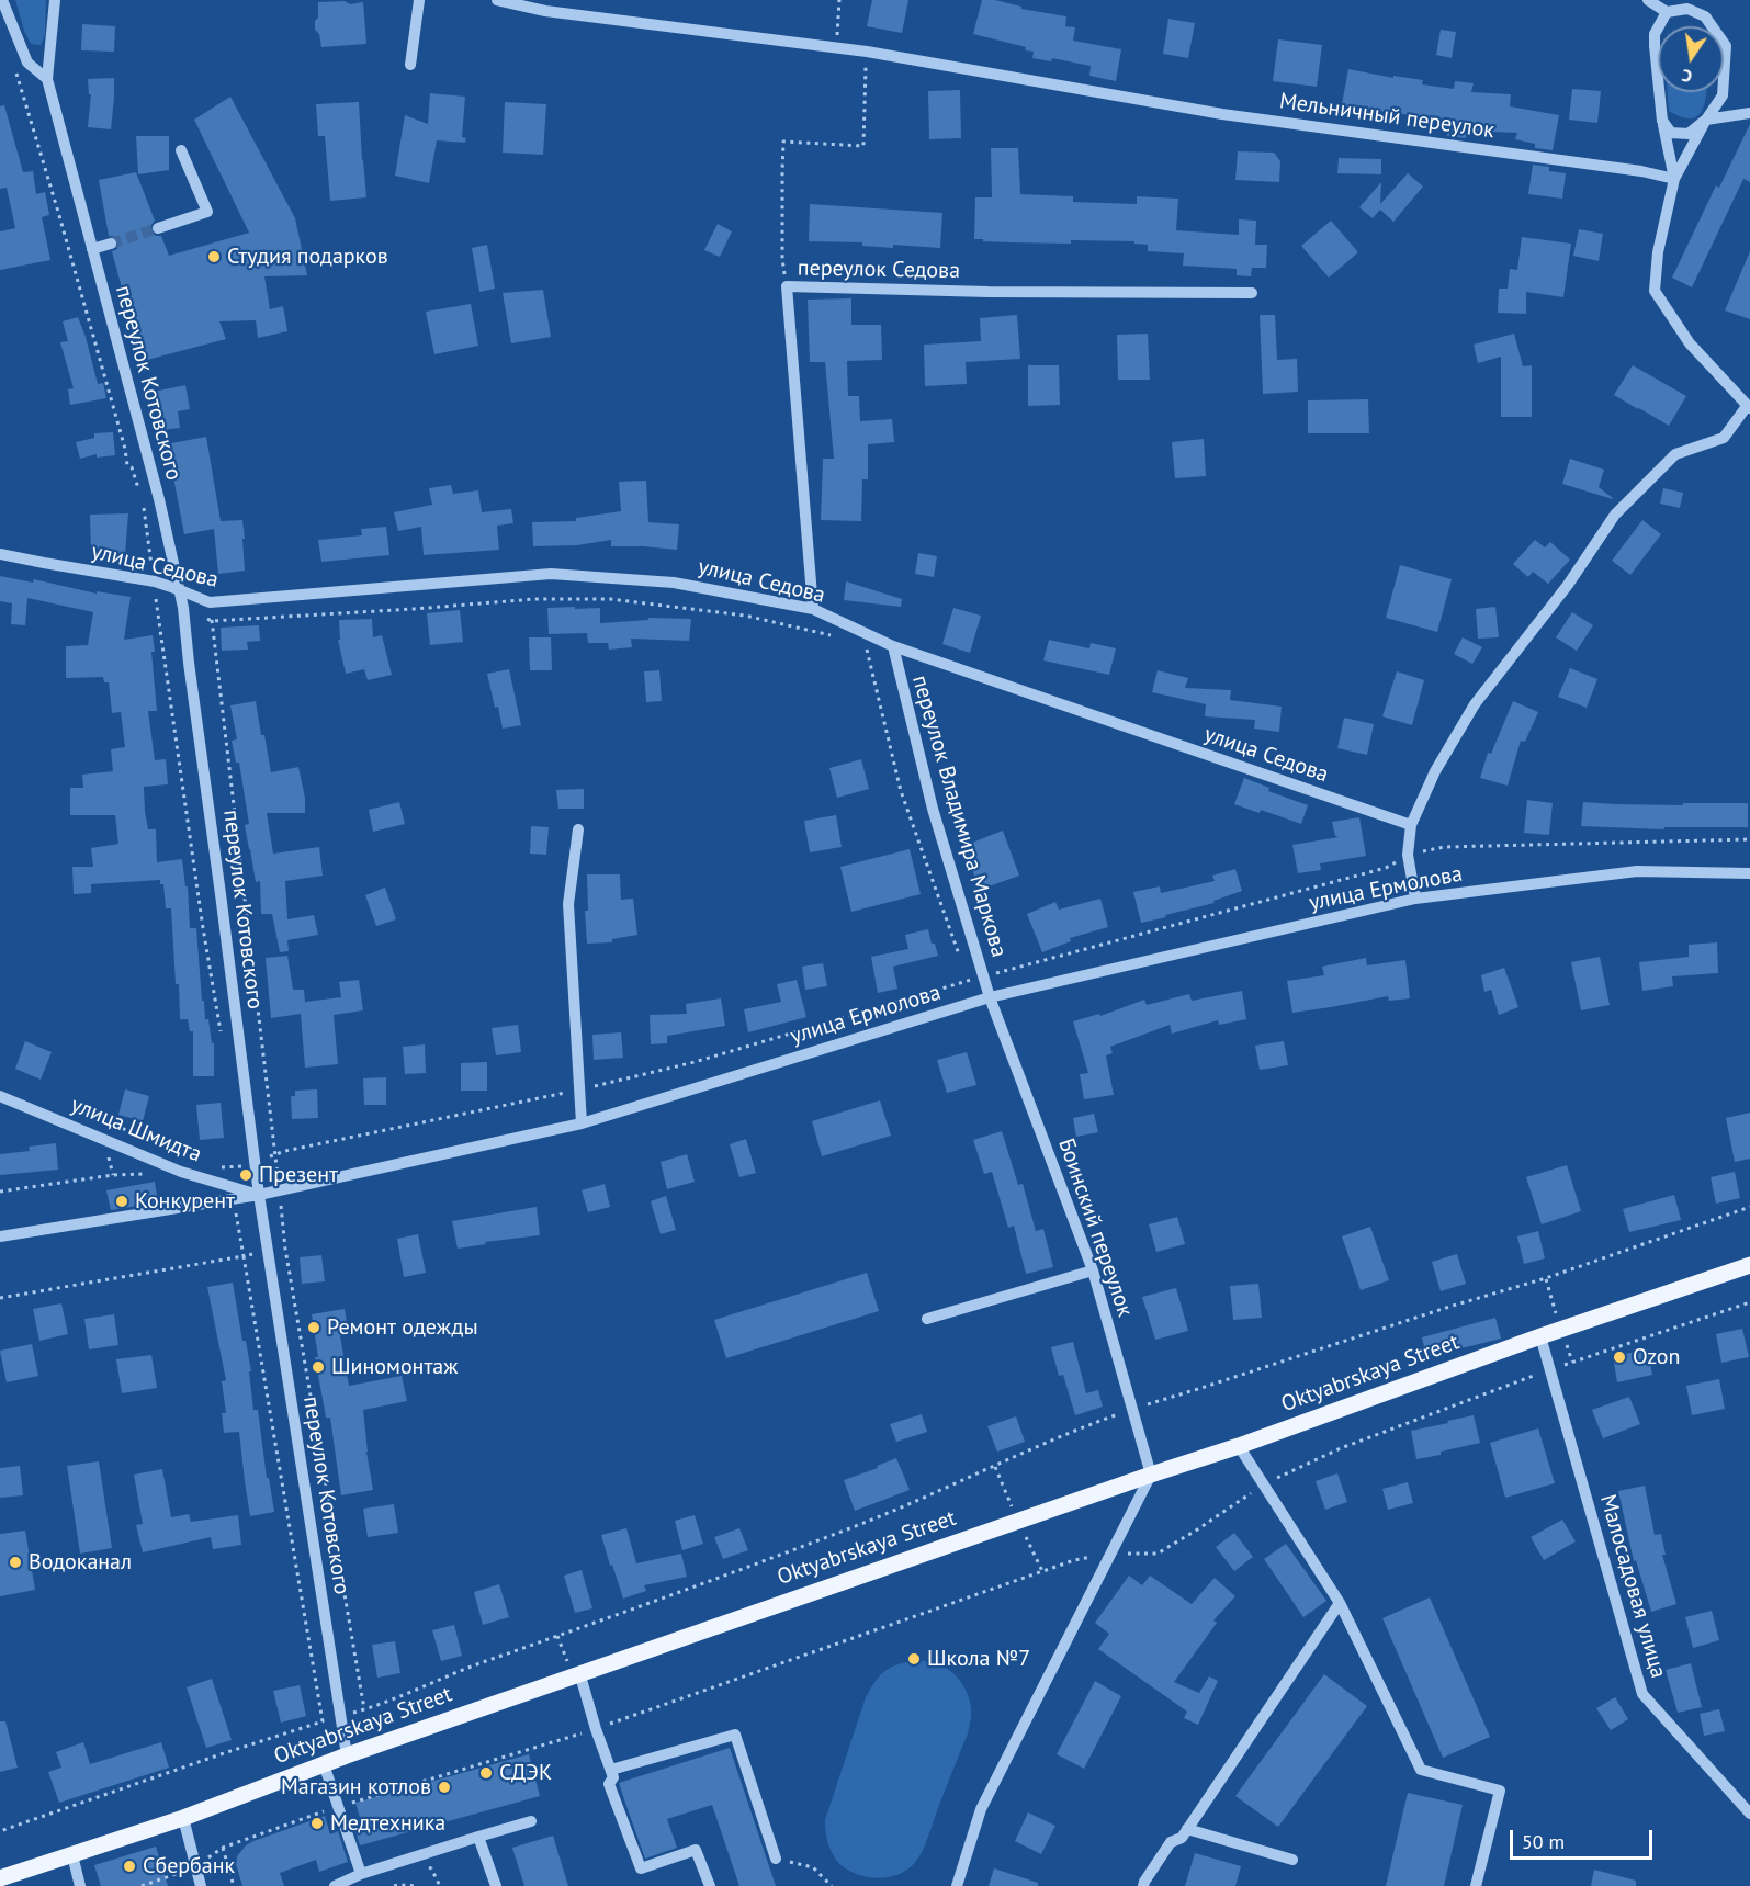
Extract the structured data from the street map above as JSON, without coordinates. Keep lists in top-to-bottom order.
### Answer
{
  "streets": {
    "main road": ["Oktyabrskaya Street"],
    "street": [
      "Мельничный переулок",
      "переулок Седова",
      "переулок Котовского",
      "улица Седова",
      "переулок Владимира Маркова",
      "улица Ермолова",
      "улица Шмидта",
      "Боинский переулок",
      "Малосадовая улица"
    ]
  },
  "crossings": [
    ["переулок Седова", "улица Седова"],
    ["переулок Котовского", "улица Седова"],
    ["переулок Котовского", "улица Ермолова"],
    ["переулок Котовского", "улица Шмидта"],
    ["переулок Котовского", "Oktyabrskaya Street"],
    ["улица Седова", "переулок Владимира Маркова"],
    ["переулок Владимира Маркова", "улица Ермолова"],
    ["переулок Владимира Маркова", "Боинский переулок"],
    ["улица Ермолова", "улица Шмидта"],
    ["улица Ермолова", "Боинский переулок"],
    ["Боинский переулок", "Oktyabrskaya Street"],
    ["Oktyabrskaya Street", "Малосадовая улица"]
  ],
  "places": [
    "Студия подарков",
    "Презент",
    "Конкурент",
    "Ремонт одежды",
    "Ozon",
    "Шиномонтаж",
    "Водоканал",
    "Школа №7",
    "СДЭК",
    "Магазин котлов",
    "Медтехника",
    "Сбербанк"
  ],
  "scale_bar": "50 m",
  "north": "bottom"
}
